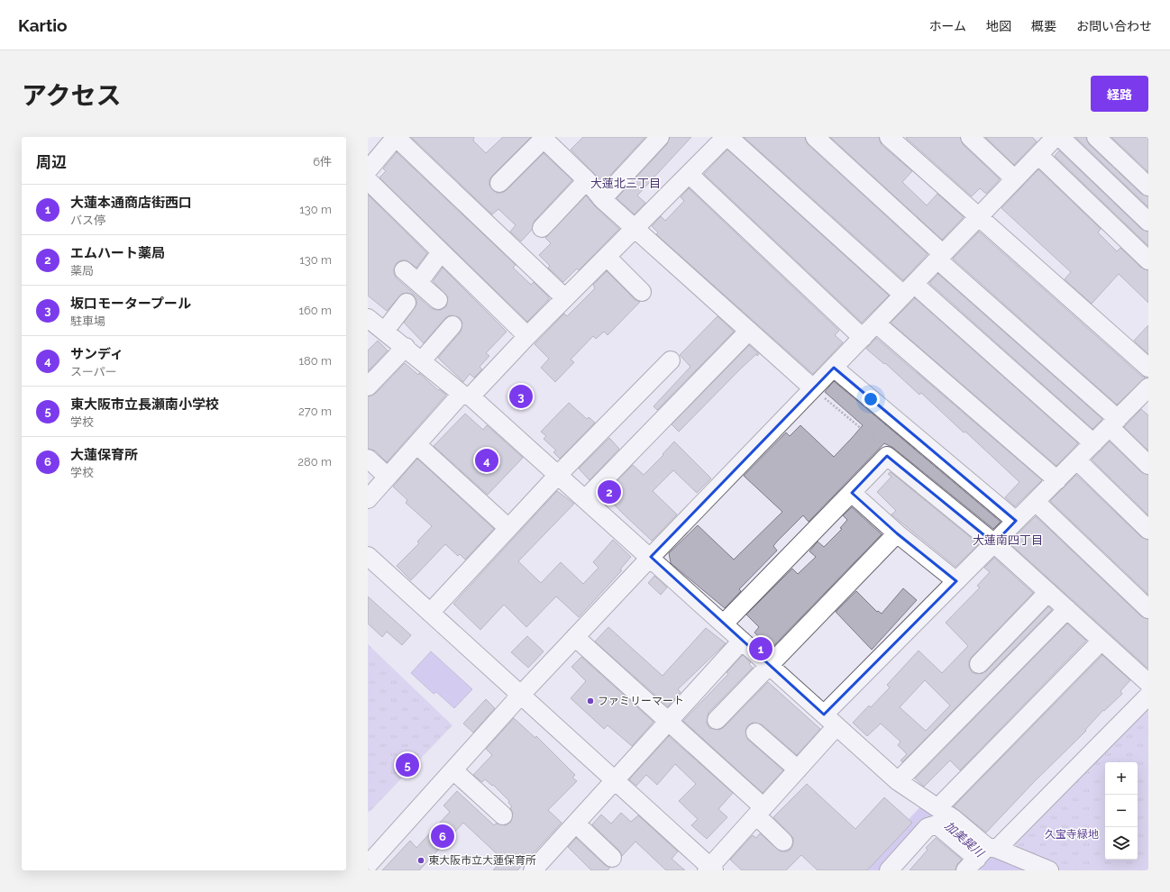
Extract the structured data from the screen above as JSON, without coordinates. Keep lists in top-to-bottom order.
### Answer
{
  "districts": ["大蓮北三丁目", "大蓮南四丁目"],
  "water": ["加美巽川"],
  "parks": ["久宝寺緑地"],
  "places": ["ファミリーマート", "東大阪市立大蓮保育所"],
  "page": {
    "header": "Kartio",
    "nav": [
      "ホーム",
      "地図",
      "概要",
      "お問い合わせ"
    ],
    "title": "アクセス",
    "buttons": "経路",
    "heading": ["周辺", "6件"],
    "list": [
      {
        "mark": "1",
        "name": "大蓮本通商店街西口",
        "note": "バス停",
        "value": "130 m"
      },
      {
        "mark": "2",
        "name": "エムハート薬局",
        "note": "薬局",
        "value": "130 m"
      },
      {
        "mark": "3",
        "name": "坂口モータープール",
        "note": "駐車場",
        "value": "160 m"
      },
      {
        "mark": "4",
        "name": "サンディ",
        "note": "スーパー",
        "value": "180 m"
      },
      {
        "mark": "5",
        "name": "東大阪市立長瀬南小学校",
        "note": "学校",
        "value": "270 m"
      },
      {
        "mark": "6",
        "name": "大蓮保育所",
        "note": "学校",
        "value": "280 m"
      }
    ],
    "pins": [
      "3",
      "4",
      "2",
      "1",
      "5",
      "6"
    ],
    "map_buttons": ["+", "−"]
  }
}
